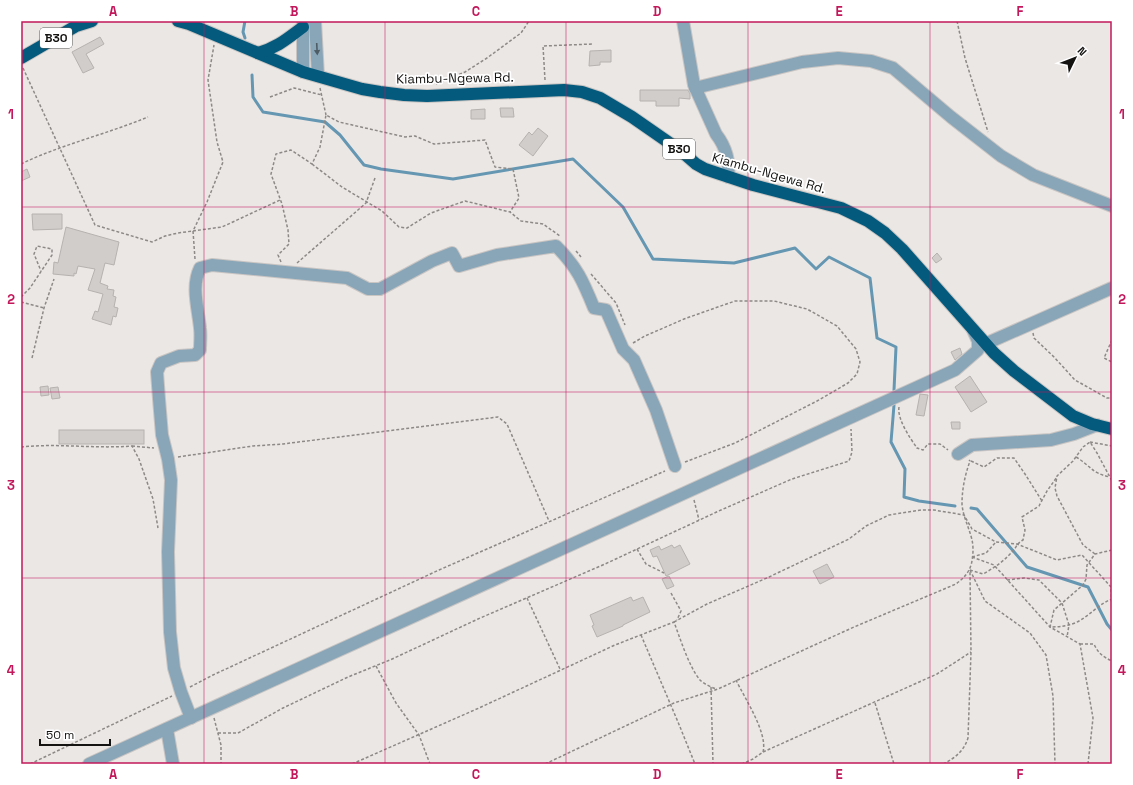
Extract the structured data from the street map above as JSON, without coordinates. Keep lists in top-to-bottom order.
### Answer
{
  "streets": {
    "highway": ["B30", "Kiambu-Ngewa Rd."]
  },
  "scale_bar": "50 m",
  "north": "top right",
  "grid": {
    "columns": [
      "A",
      "B",
      "C",
      "D",
      "E",
      "F"
    ],
    "rows": [
      "1",
      "2",
      "3",
      "4"
    ]
  }
}
